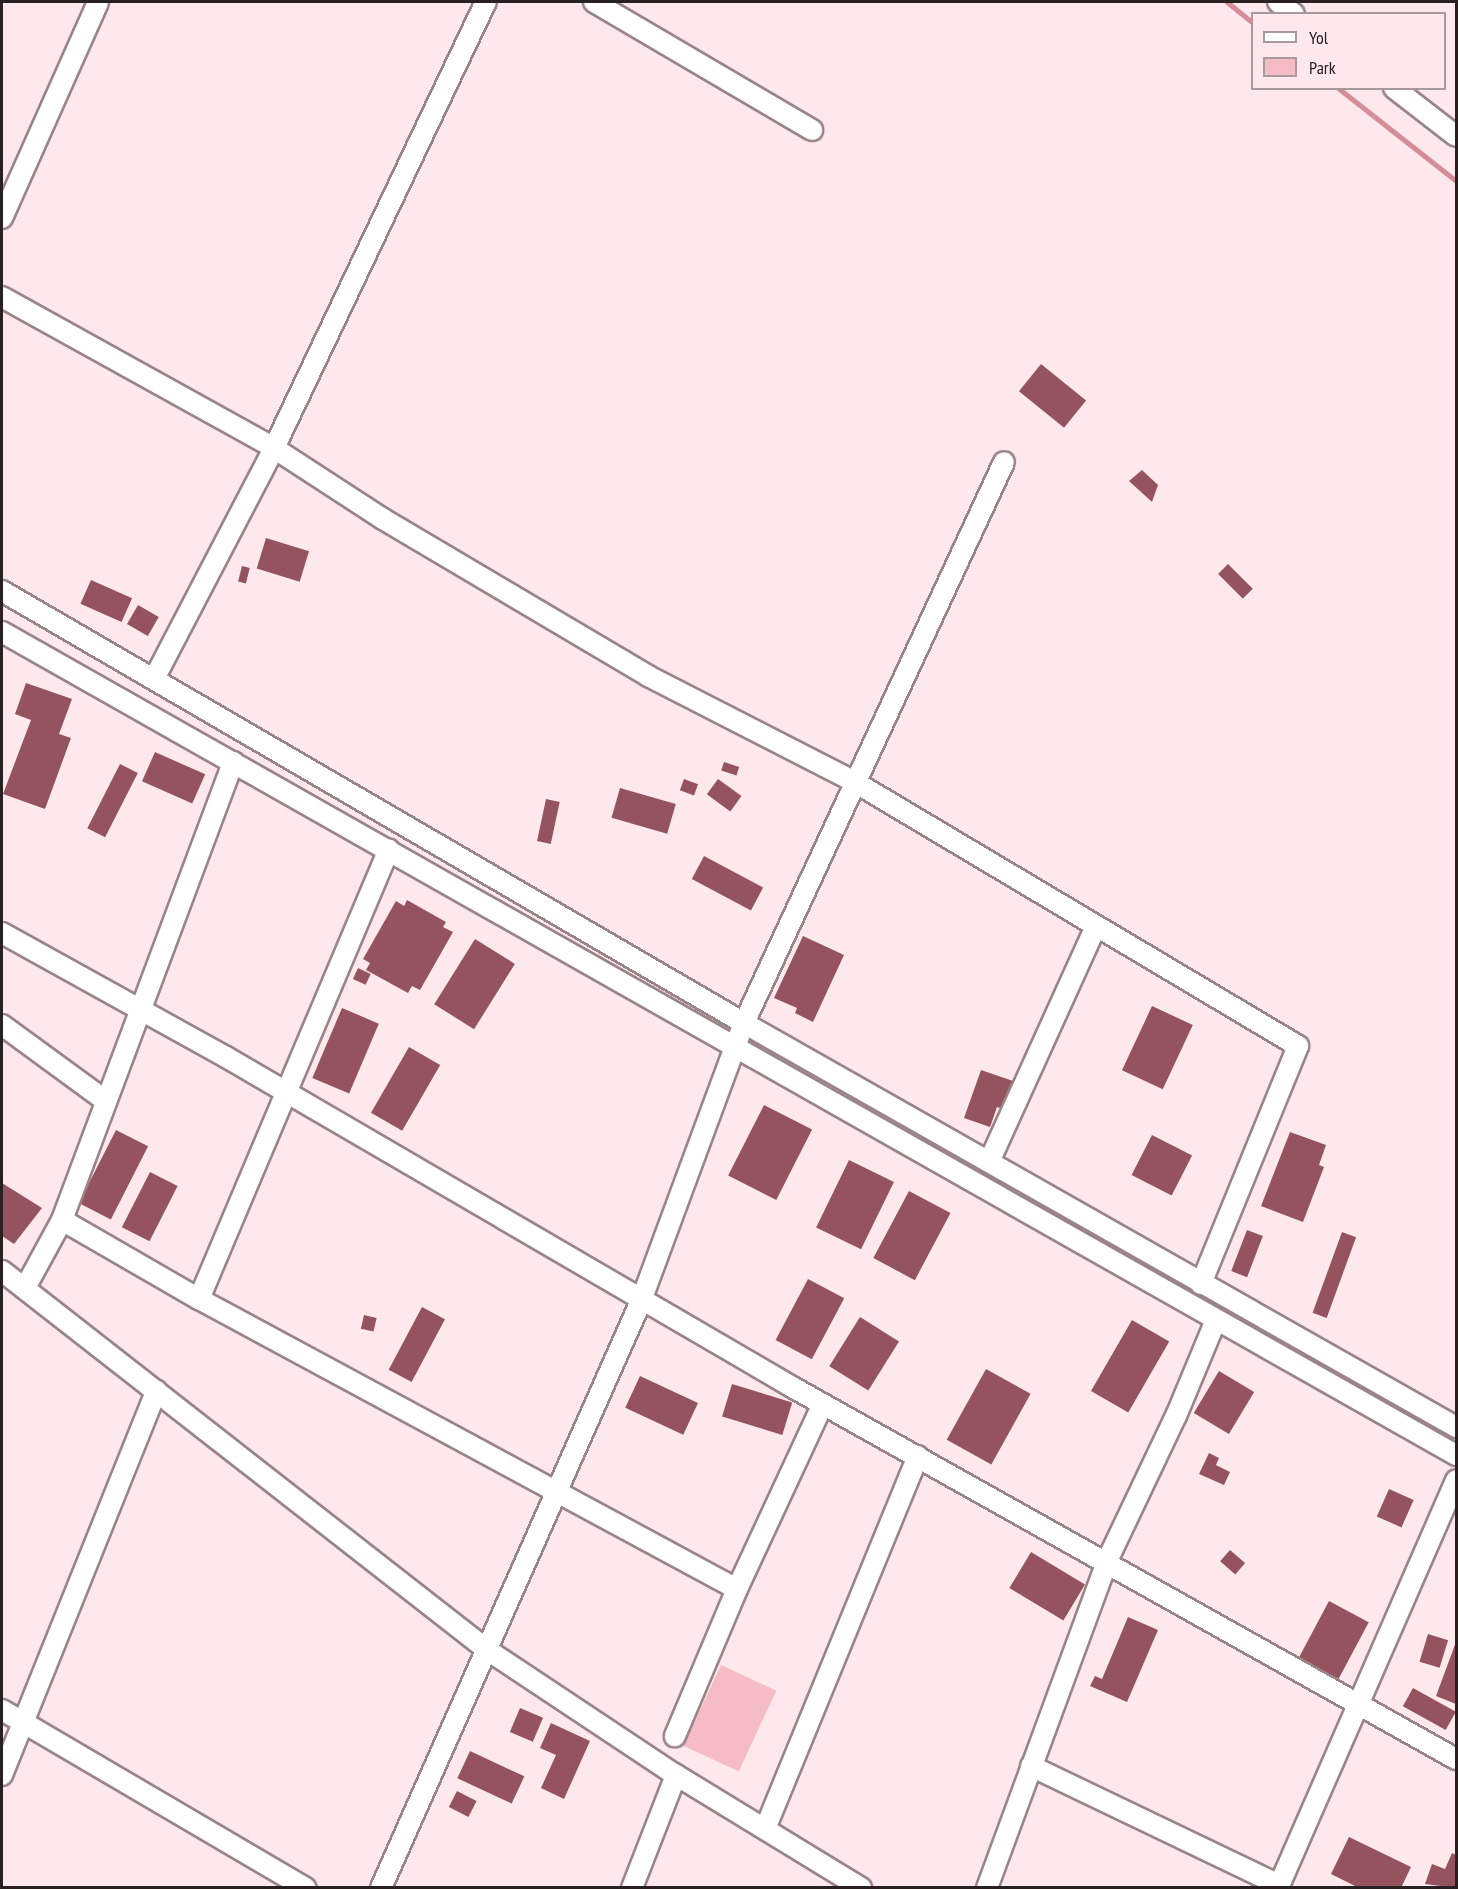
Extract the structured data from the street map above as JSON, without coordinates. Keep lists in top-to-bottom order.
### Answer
{
  "legend": ["Yol", "Park"]
}
